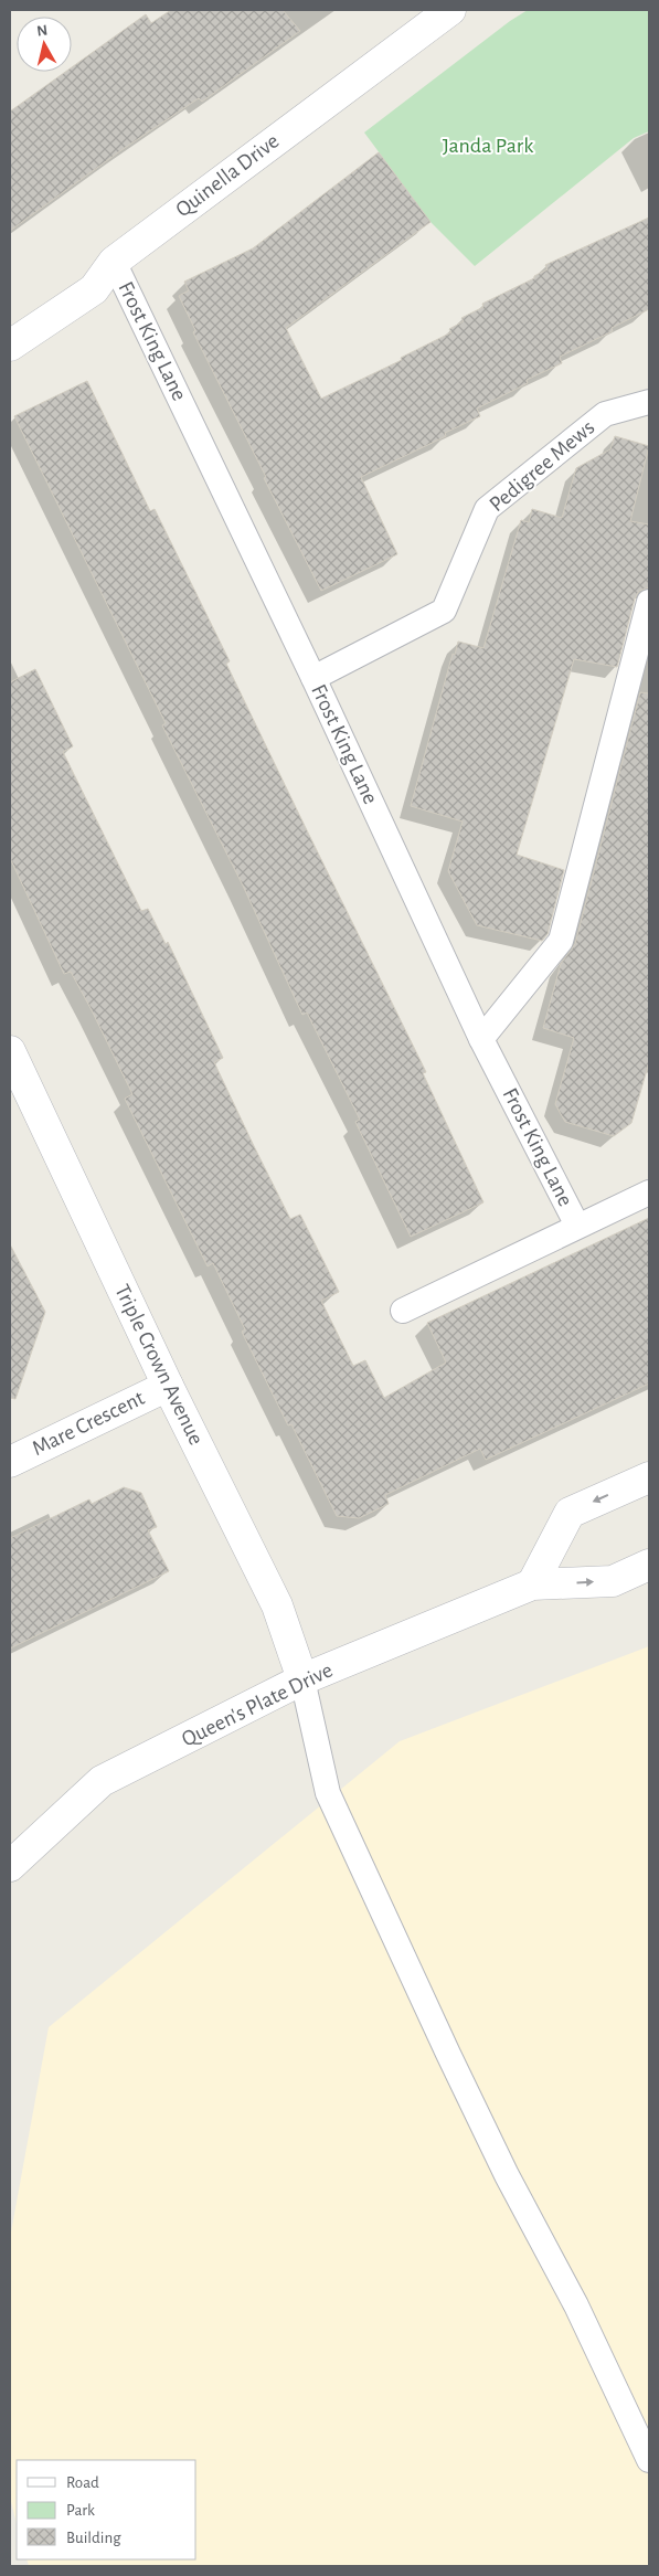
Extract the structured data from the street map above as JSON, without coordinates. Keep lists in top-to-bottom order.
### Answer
{
  "streets": {
    "street": [
      "Quinella Drive",
      "Triple Crown Avenue",
      "Mare Crescent",
      "Queen's Plate Drive"
    ],
    "lane": ["Frost King Lane", "Pedigree Mews"]
  },
  "crossings": [
    ["Quinella Drive", "Frost King Lane"],
    ["Frost King Lane", "Pedigree Mews"],
    ["Triple Crown Avenue", "Mare Crescent"],
    ["Triple Crown Avenue", "Queen's Plate Drive"]
  ],
  "parks": ["Janda Park"],
  "legend": ["Road", "Park", "Building"],
  "north": "top"
}
